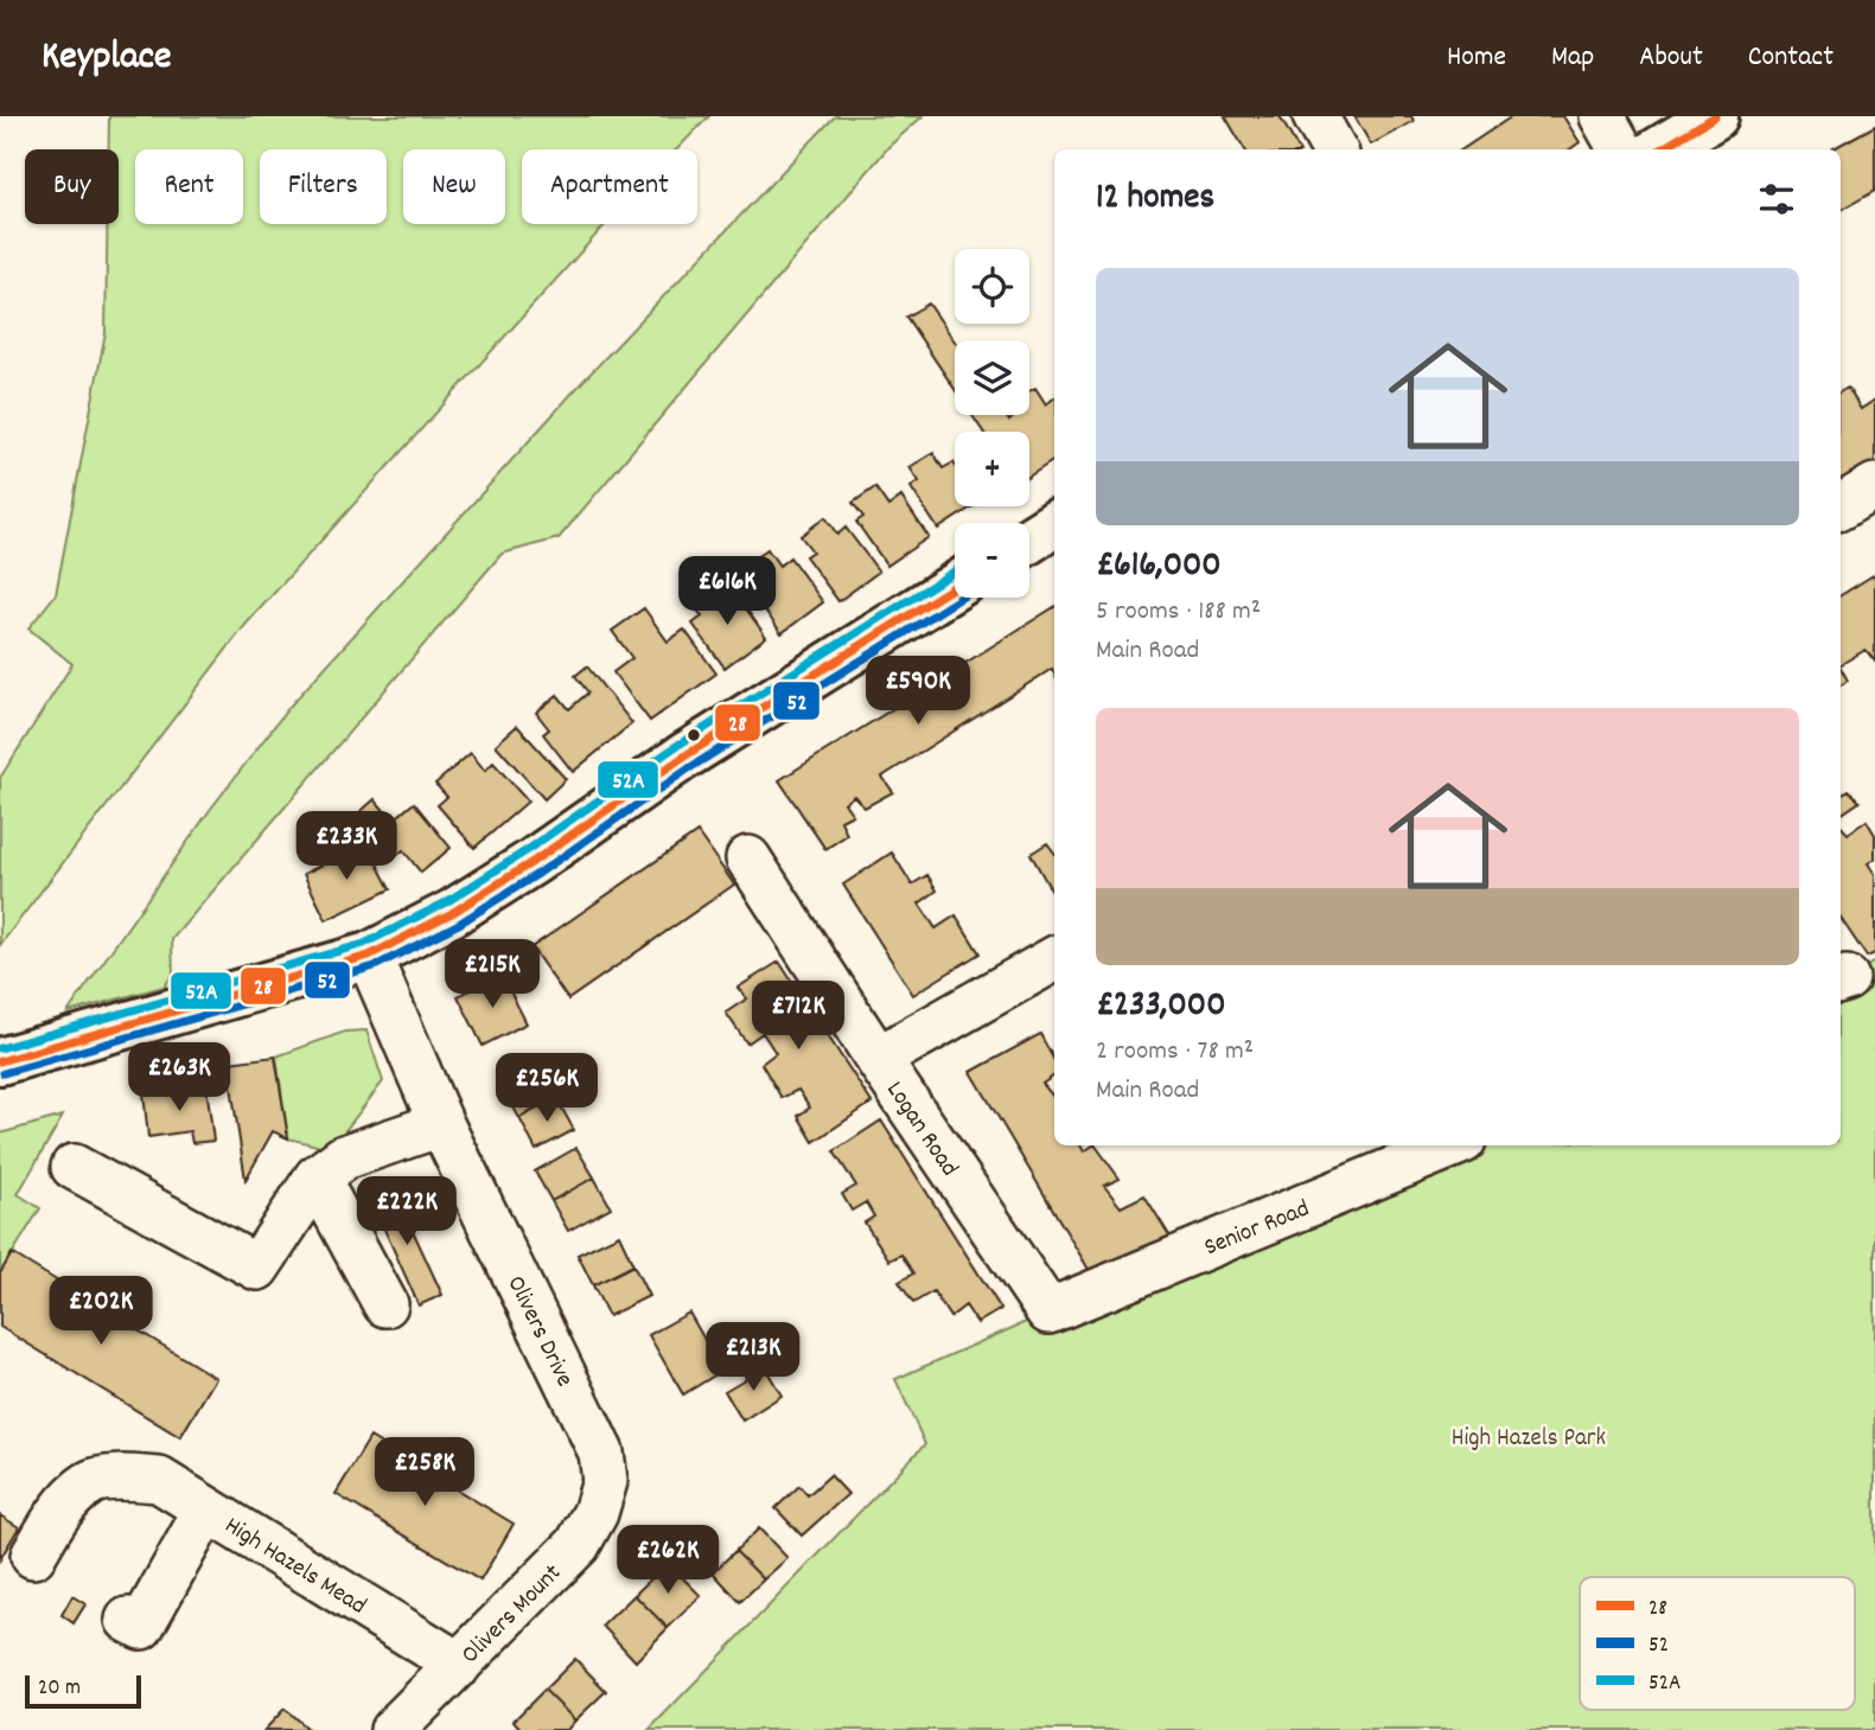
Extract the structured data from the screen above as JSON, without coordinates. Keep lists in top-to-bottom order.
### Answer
{
  "streets": {
    "street": [
      "Logan Road",
      "Senior Road",
      "Olivers Drive",
      "High Hazels Mead",
      "Olivers Mount"
    ]
  },
  "crossings": [
    ["Logan Road", "Senior Road"],
    ["Olivers Drive", "Olivers Mount"],
    ["High Hazels Mead", "Olivers Mount"]
  ],
  "parks": ["High Hazels Park"],
  "lines": ["transit line 28", "transit line 52A", "transit line 52"],
  "legend": ["28", "52", "52A"],
  "scale_bar": "20 m",
  "page": {
    "header": "Keyplace",
    "nav": [
      "Home",
      "Map",
      "About",
      "Contact"
    ],
    "chip": [
      "Buy",
      "Rent",
      "Filters",
      "New",
      "Apartment"
    ],
    "heading": "12 homes",
    "map_buttons": ["+", "−"],
    "list": [
      {
        "name": "£616,000",
        "note": "5 rooms · 188 m² · Main Road"
      },
      {
        "name": "£233,000",
        "note": "2 rooms · 78 m² · Main Road"
      }
    ],
    "price": [
      "£616K",
      "£590K",
      "£233K",
      "£215K",
      "£712K",
      "£263K",
      "£256K",
      "£222K",
      "£202K",
      "£213K",
      "£258K",
      "£262K"
    ],
    "scale": "20 m"
  }
}
